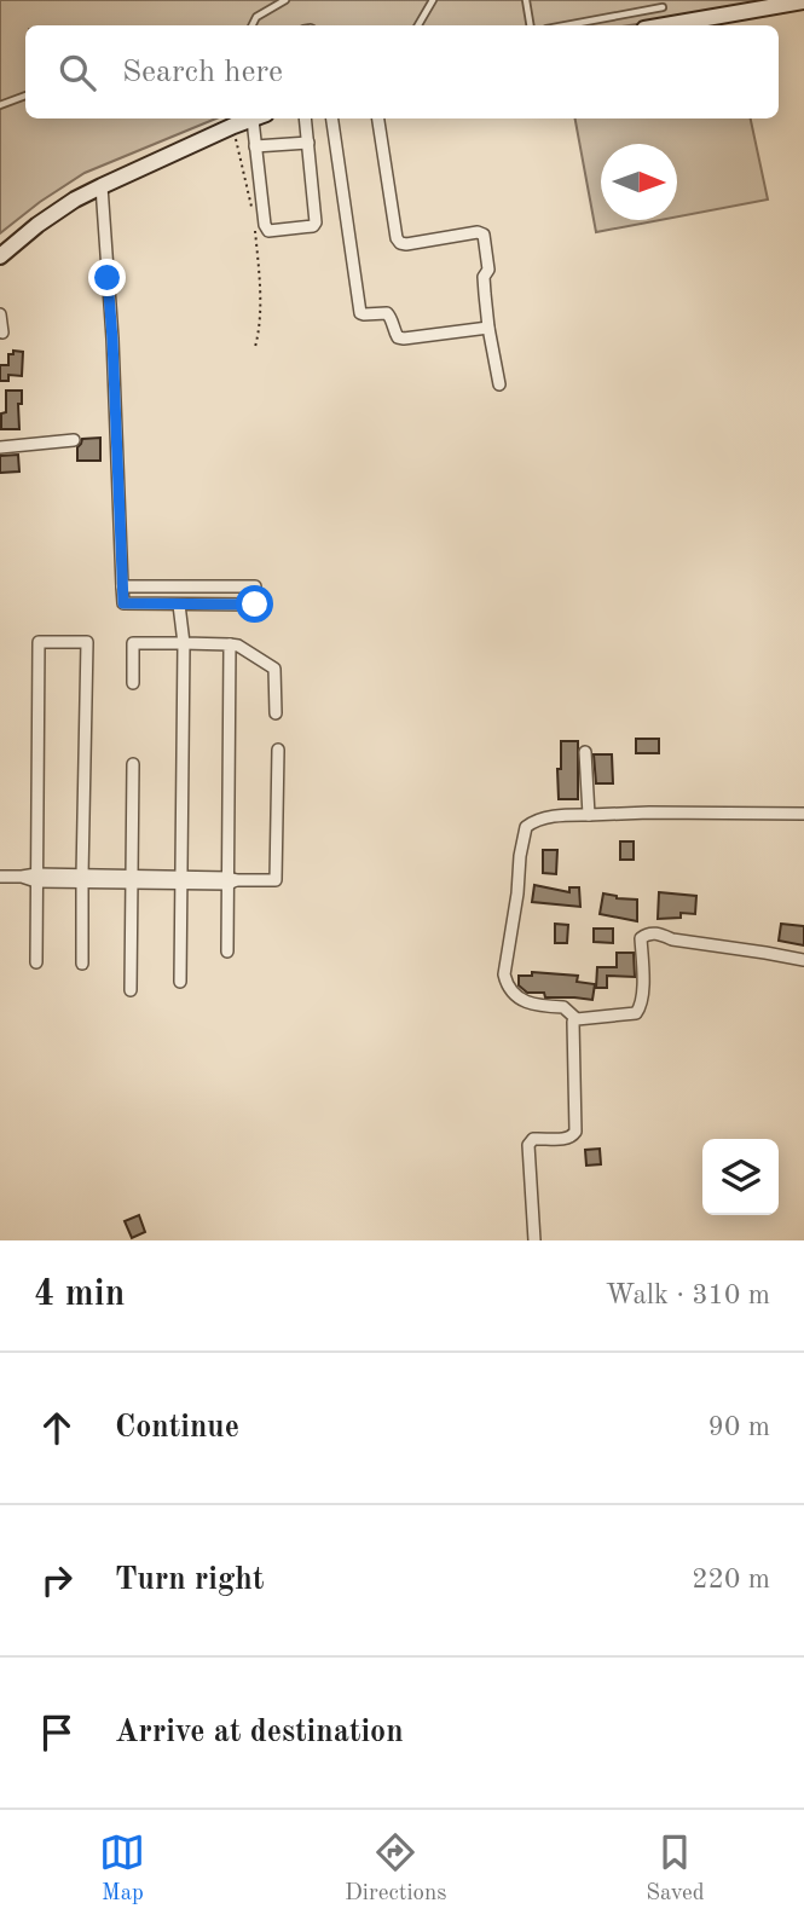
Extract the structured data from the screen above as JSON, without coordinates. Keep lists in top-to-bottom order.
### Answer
{
  "north": "right",
  "page": {
    "search": "Search here",
    "heading": ["4 min", "Walk · 310 m"],
    "list": [
      ["Continue", "90 m"],
      ["Turn right", "220 m"],
      "Arrive at destination"
    ],
    "nav": ["Map", "Directions", "Saved"]
  }
}
